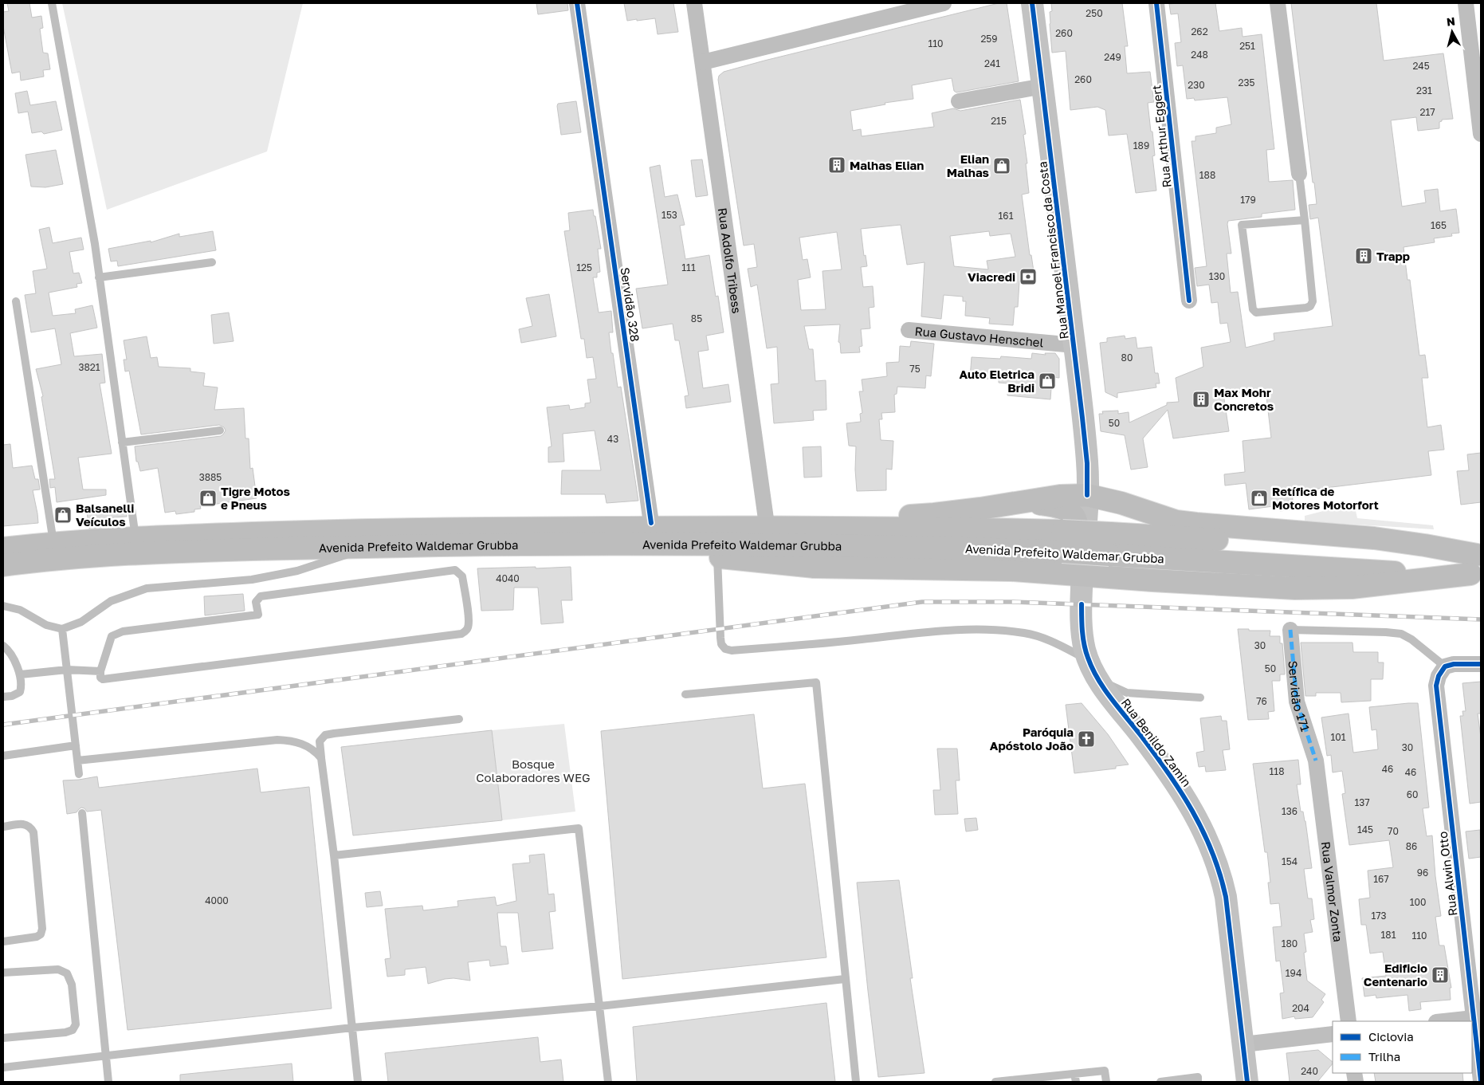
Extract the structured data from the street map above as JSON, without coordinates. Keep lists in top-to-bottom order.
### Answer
{
  "streets": {
    "highway": ["Avenida Prefeito Waldemar Grubba"],
    "main road": ["Rua Manoel Francisco da Costa", "Rua Benildo Zamin"],
    "street": [
      "Rua Arthur Eggert",
      "Rua Adolfo Tribess",
      "Servidão 328",
      "Rua Gustavo Henschel",
      "Servidão 171",
      "Rua Alwin Otto",
      "Rua Valmor Zonta"
    ]
  },
  "crossings": [
    ["Rua Manoel Francisco da Costa", "Rua Gustavo Henschel"],
    ["Rua Manoel Francisco da Costa", "Rua Benildo Zamin"],
    ["Servidão 171", "Rua Valmor Zonta"]
  ],
  "parks": ["Bosque Colaboradores WEG"],
  "places": {
    "building": [
      "Malhas Elian",
      "Trapp",
      "Max Mohr Concretos",
      "Edificio Centenario"
    ],
    "shop": [
      "Elian Malhas",
      "Auto Eletrica Bridi",
      "Tigre Motos e Pneus",
      "Retífica de Motores Motorfort",
      "Balsanelli Veículos"
    ],
    "bank": ["Viacredi"],
    "church": ["Paróquia Apóstolo João"]
  },
  "house_numbers": [
    "250",
    "262",
    "260",
    "259",
    "110",
    "251",
    "248",
    "249",
    "241",
    "245",
    "260",
    "235",
    "230",
    "231",
    "217",
    "215",
    "189",
    "188",
    "179",
    "153",
    "161",
    "165",
    "125",
    "111",
    "130",
    "85",
    "80",
    "3821",
    "75",
    "50",
    "43",
    "3885",
    "4040",
    "30",
    "50",
    "76",
    "101",
    "30",
    "46",
    "118",
    "46",
    "60",
    "137",
    "136",
    "145",
    "70",
    "86",
    "154",
    "96",
    "167",
    "4000",
    "100",
    "173",
    "181",
    "110",
    "180",
    "194",
    "204",
    "240"
  ],
  "legend": ["Ciclovia", "Trilha"],
  "north": "top"
}
